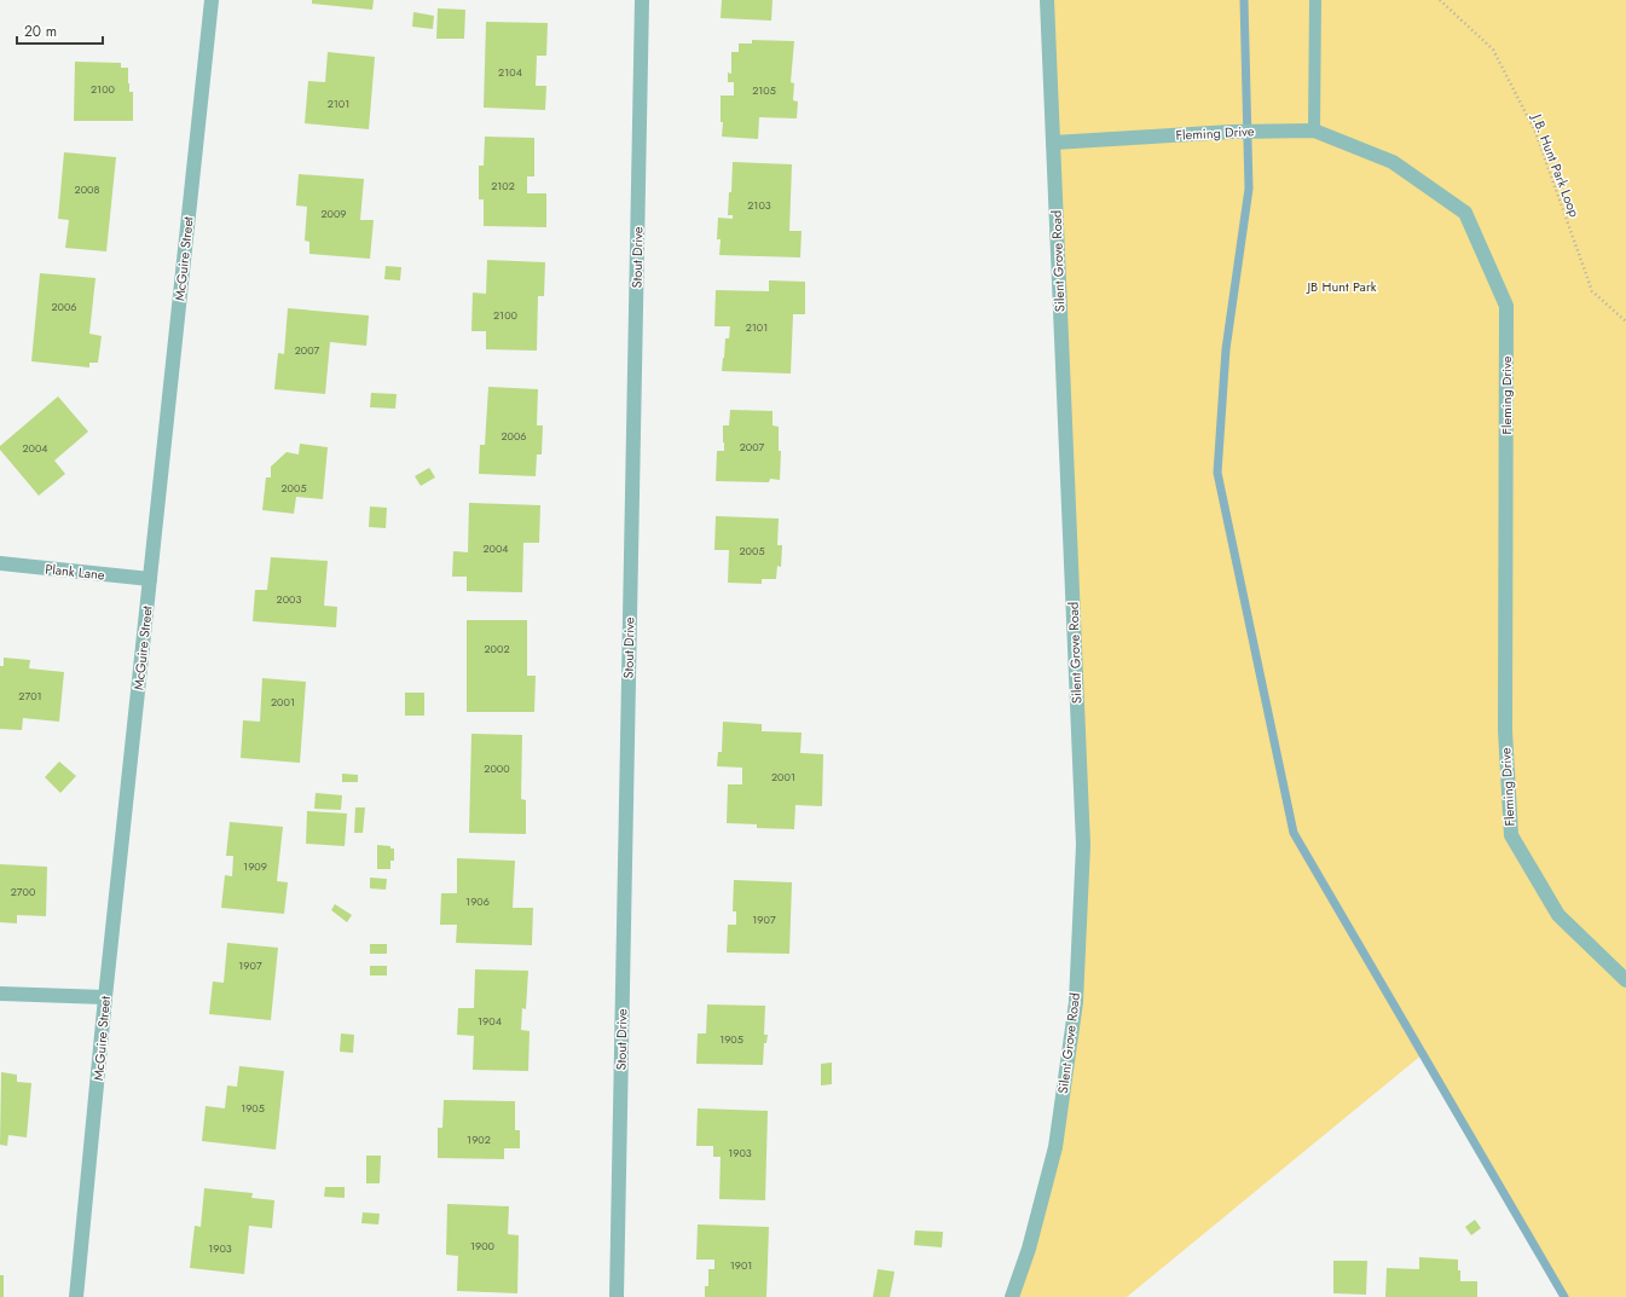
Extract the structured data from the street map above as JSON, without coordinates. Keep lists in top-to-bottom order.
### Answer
{
  "streets": {
    "street": [
      "Fleming Drive",
      "Stout Drive",
      "McGuire Street",
      "Silent Grove Road",
      "Plank Lane"
    ],
    "path": ["J.B. Hunt Park Loop"]
  },
  "crossings": [
    ["Fleming Drive", "Silent Grove Road"],
    ["McGuire Street", "Plank Lane"]
  ],
  "parks": ["JB Hunt Park"],
  "house_numbers": [
    "2104",
    "2100",
    "2105",
    "2101",
    "2102",
    "2008",
    "2103",
    "2009",
    "2006",
    "2100",
    "2101",
    "2007",
    "2006",
    "2007",
    "2004",
    "2005",
    "2004",
    "2005",
    "2003",
    "2002",
    "2701",
    "2001",
    "2000",
    "2001",
    "1909",
    "2700",
    "1906",
    "1907",
    "1907",
    "1904",
    "1905",
    "1905",
    "1902",
    "1903",
    "1900",
    "1903",
    "1901"
  ],
  "scale_bar": "20 m"
}
